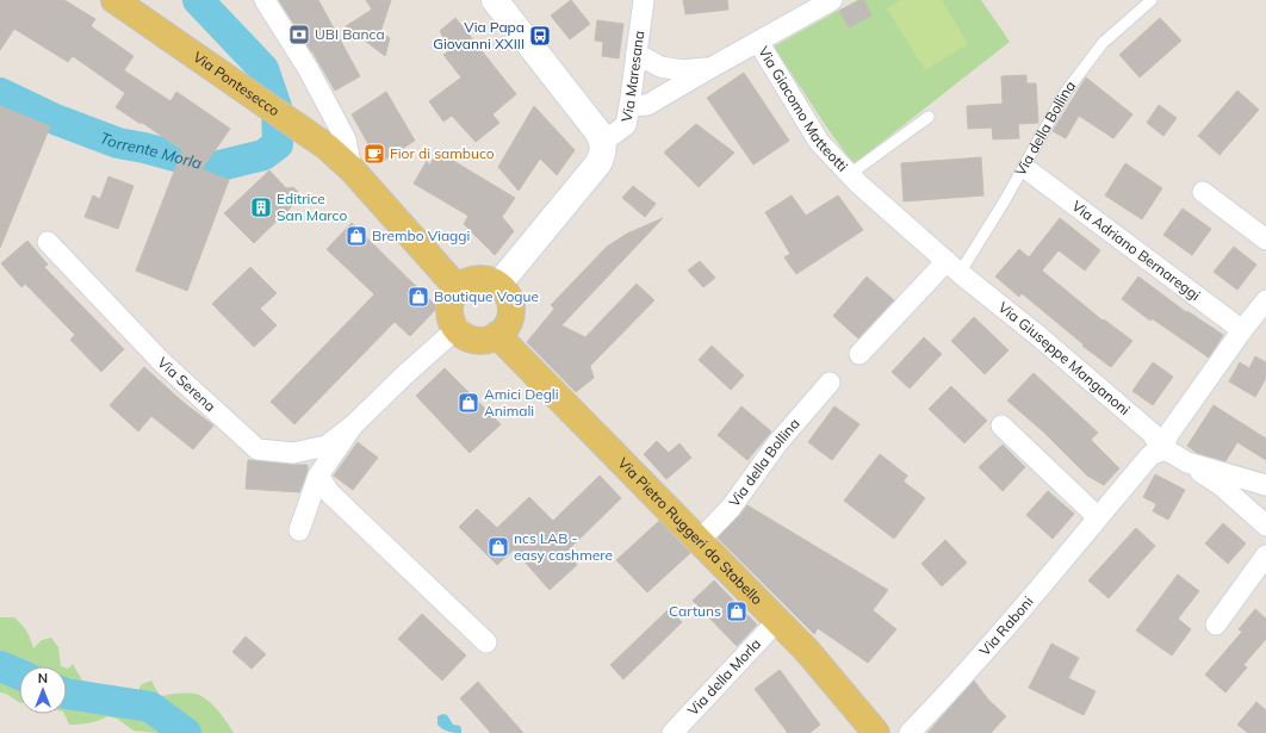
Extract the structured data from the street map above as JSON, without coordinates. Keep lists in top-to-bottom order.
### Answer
{
  "streets": {
    "main road": ["Via Pontesecco", "Via Pietro Ruggeri da Stabello"],
    "street": [
      "Via Maresana",
      "Via Giacomo Matteotti",
      "Via della Bollina",
      "Via Adriano Bernareggi",
      "Via Giuseppe Manganoni",
      "Via Serena",
      "Via Raboni",
      "Via della Morla"
    ]
  },
  "crossings": [
    ["Via Maresana", "Via Giacomo Matteotti"],
    ["Via Pontesecco", "Via Pietro Ruggeri da Stabello"],
    ["Via Giacomo Matteotti", "Via della Bollina"],
    ["Via Giacomo Matteotti", "Via Giuseppe Manganoni"],
    ["Via della Bollina", "Via Giuseppe Manganoni"],
    ["Via della Bollina", "Via Pietro Ruggeri da Stabello"],
    ["Via Giuseppe Manganoni", "Via Raboni"],
    ["Via Pietro Ruggeri da Stabello", "Via della Morla"]
  ],
  "water": ["Torrente Morla"],
  "places": {
    "bank": ["UBI Banca"],
    "bus stop": ["Via Papa Giovanni XXIII"],
    "cafe": ["Fior di sambuco"],
    "building": ["Editrice San Marco"],
    "shop": [
      "Brembo Viaggi",
      "Boutique Vogue",
      "Amici Degli Animali",
      "ncs LAB - easy cashmere",
      "Cartuns"
    ]
  },
  "north": "top"
}
